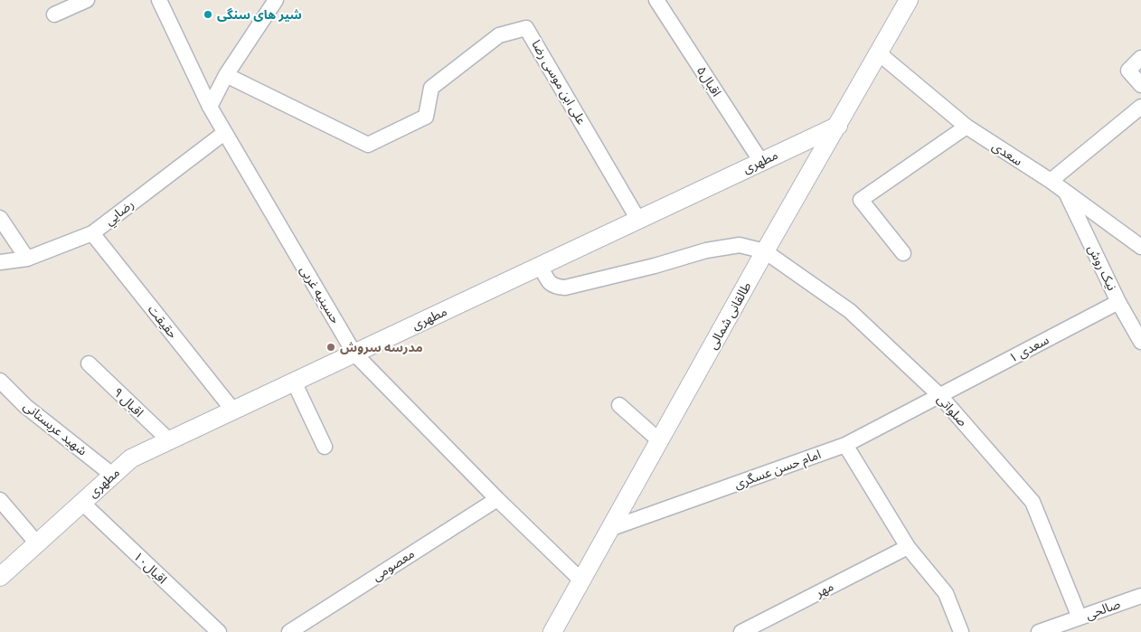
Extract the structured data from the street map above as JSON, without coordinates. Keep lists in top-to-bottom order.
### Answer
{
  "streets": {
    "street": [
      "اقبال۵",
      "علی ابن موسی رضا",
      "سعدی",
      "مطهری",
      "رضایي",
      "نیک روش",
      "حسینیه غربی",
      "طالقانی شمالی",
      "حقیقت",
      "سعدی ۱",
      "اقبال ۹",
      "صلواتی",
      "شهید عربستانی",
      "امام حسن عسگری",
      "معصومی",
      "اقبال۱۰",
      "مهر",
      "صالحی"
    ]
  },
  "crossings": [
    ["اقبال۵", "مطهری"],
    ["علی ابن موسی رضا", "مطهری"],
    ["سعدی", "نیک روش"],
    ["سعدی", "طالقانی شمالی"],
    ["مطهری", "حسینیه غربی"],
    ["مطهری", "طالقانی شمالی"],
    ["مطهری", "حقیقت"],
    ["مطهری", "اقبال ۹"],
    ["مطهری", "شهید عربستانی"],
    ["مطهری", "اقبال۱۰"],
    ["رضایي", "حسینیه غربی"],
    ["رضایي", "حقیقت"],
    ["نیک روش", "سعدی ۱"],
    ["حسینیه غربی", "طالقانی شمالی"],
    ["حسینیه غربی", "معصومی"],
    ["طالقانی شمالی", "صلواتی"],
    ["طالقانی شمالی", "امام حسن عسگری"],
    ["سعدی ۱", "صلواتی"],
    ["سعدی ۱", "امام حسن عسگری"],
    ["صلواتی", "امام حسن عسگری"],
    ["صلواتی", "صالحی"]
  ],
  "places": ["شیر های سنگی", "مدرسه سروش"]
}
